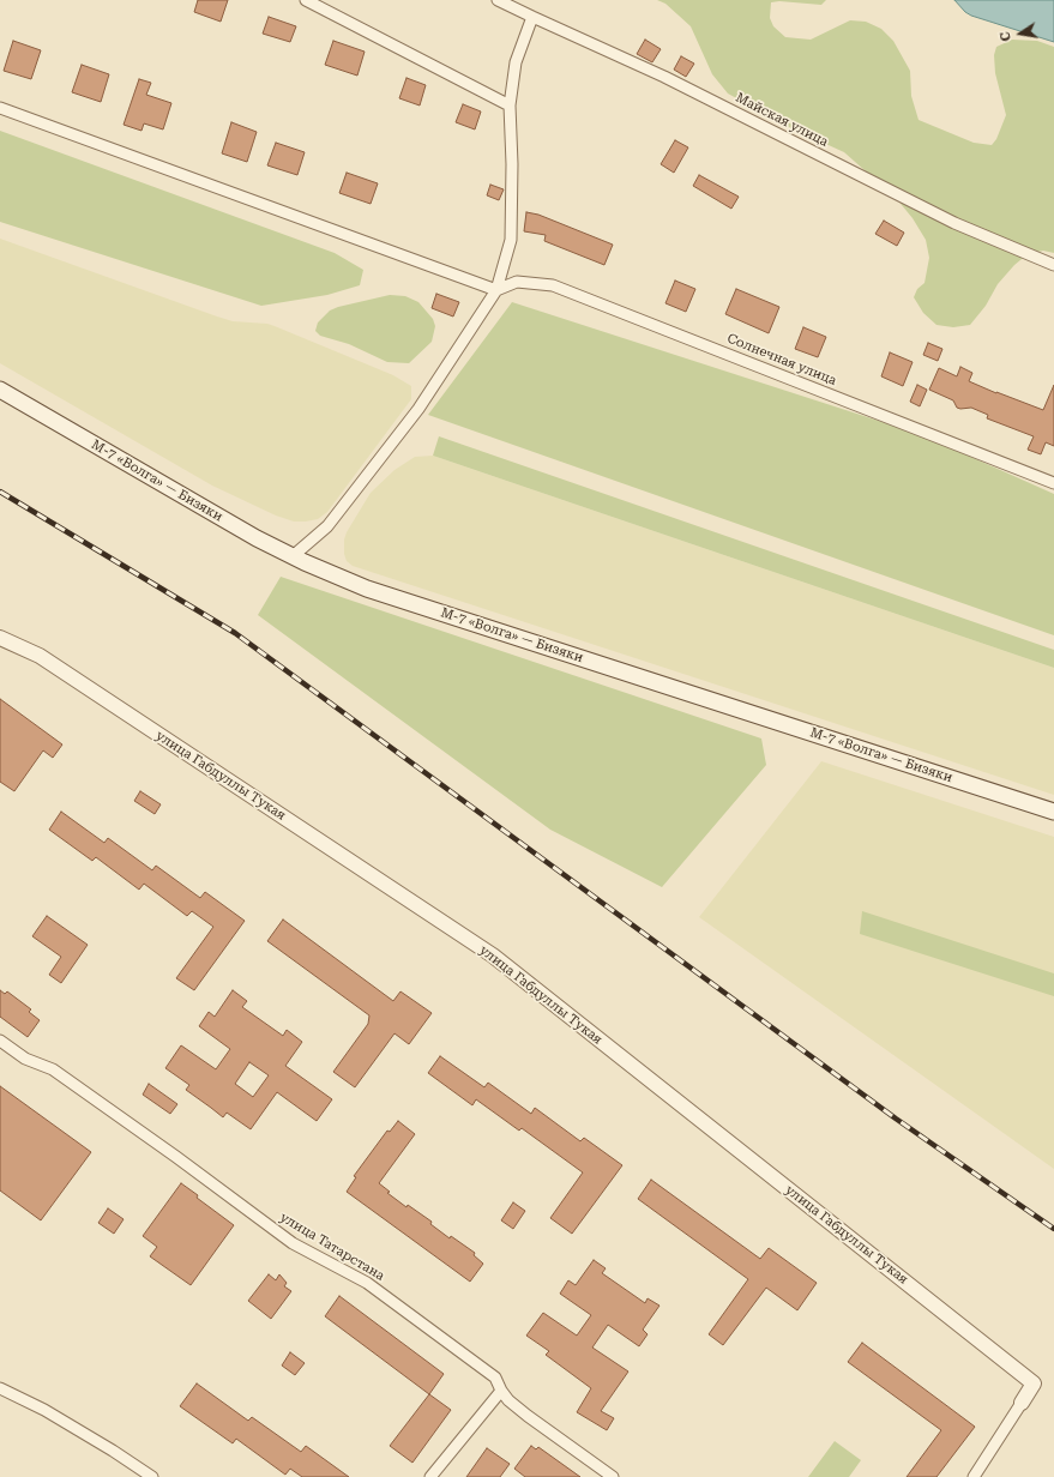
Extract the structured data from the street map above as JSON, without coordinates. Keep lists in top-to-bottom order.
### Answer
{
  "streets": {
    "main road": ["М-7 «Волга» — Бизяки"],
    "street": [
      "Майская улица",
      "Солнечная улица",
      "улица Габдуллы Тукая",
      "улица Татарстана"
    ]
  },
  "north": "left"
}
